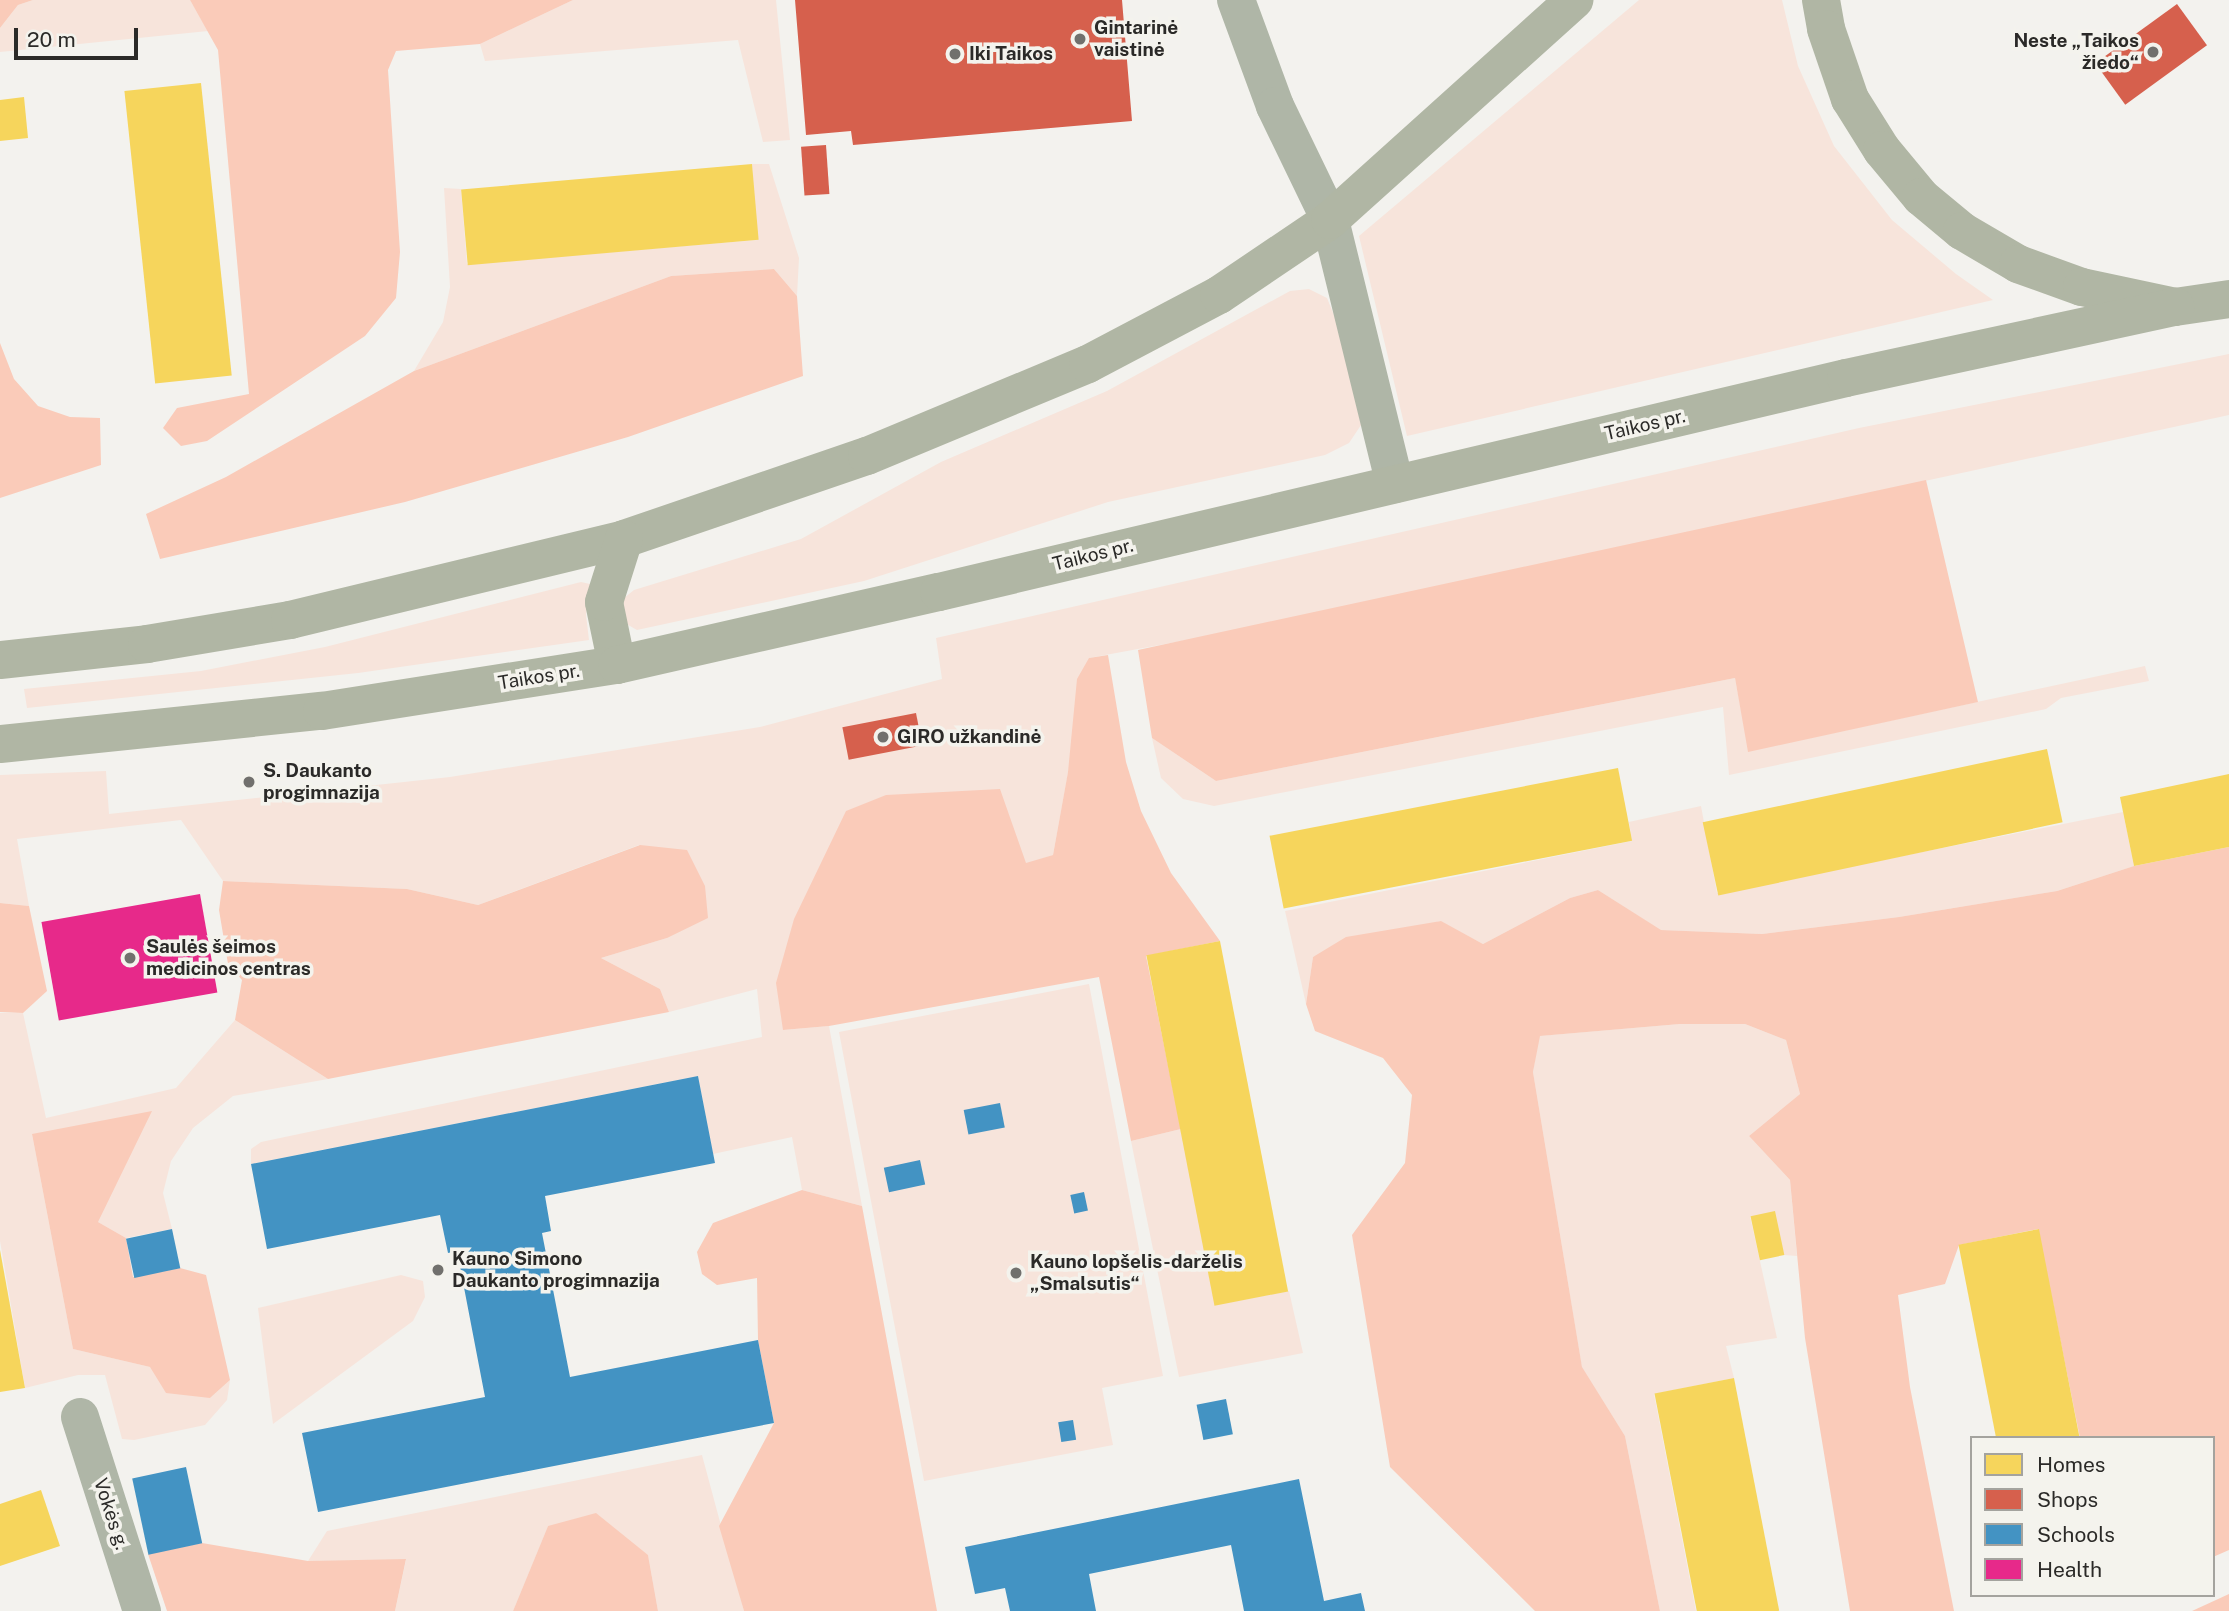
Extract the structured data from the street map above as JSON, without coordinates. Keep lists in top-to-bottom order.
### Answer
{
  "streets": {
    "main road": ["Taikos pr."],
    "street": ["Vokės g."]
  },
  "places": [
    "Gintarinė vaistinė",
    "Neste „Taikos žiedo“",
    "Iki Taikos",
    "GIRO užkandinė",
    "S. Daukanto progimnazija",
    "Saulės šeimos medicinos centras",
    "Kauno Simono Daukanto progimnazija",
    "Kauno lopšelis-darželis „Smalsutis“"
  ],
  "legend": [
    "Homes",
    "Shops",
    "Schools",
    "Health"
  ],
  "scale_bar": "20 m"
}
